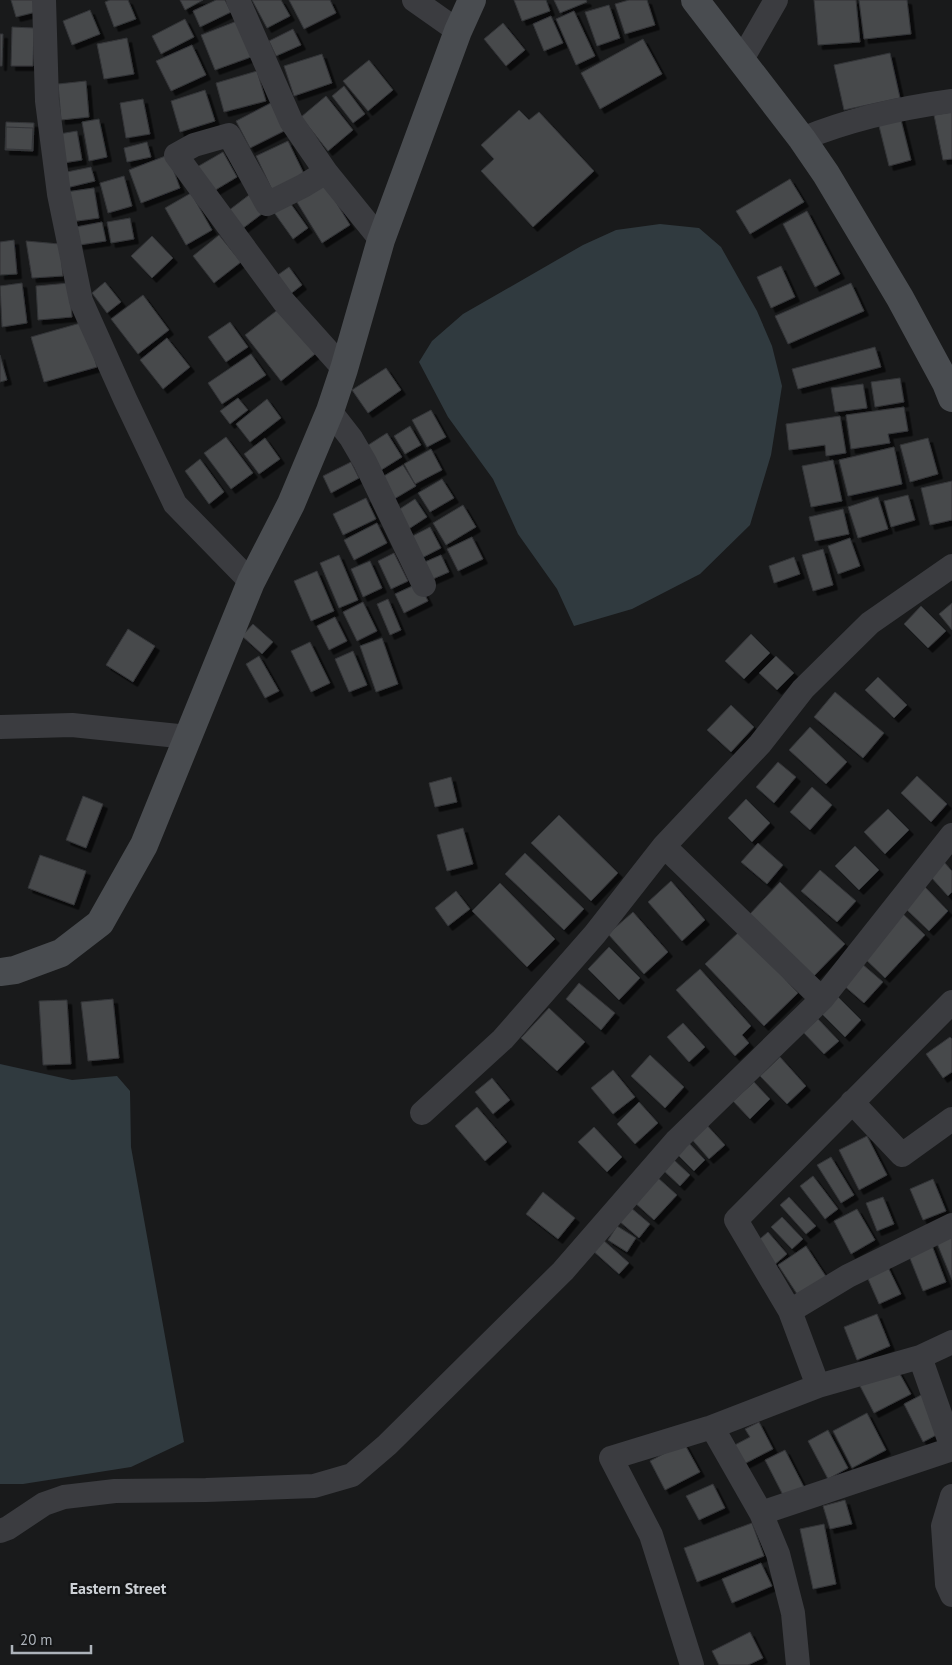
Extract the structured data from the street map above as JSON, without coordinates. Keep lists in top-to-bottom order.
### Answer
{
  "districts": ["Eastern Street"],
  "scale_bar": "20 m"
}
